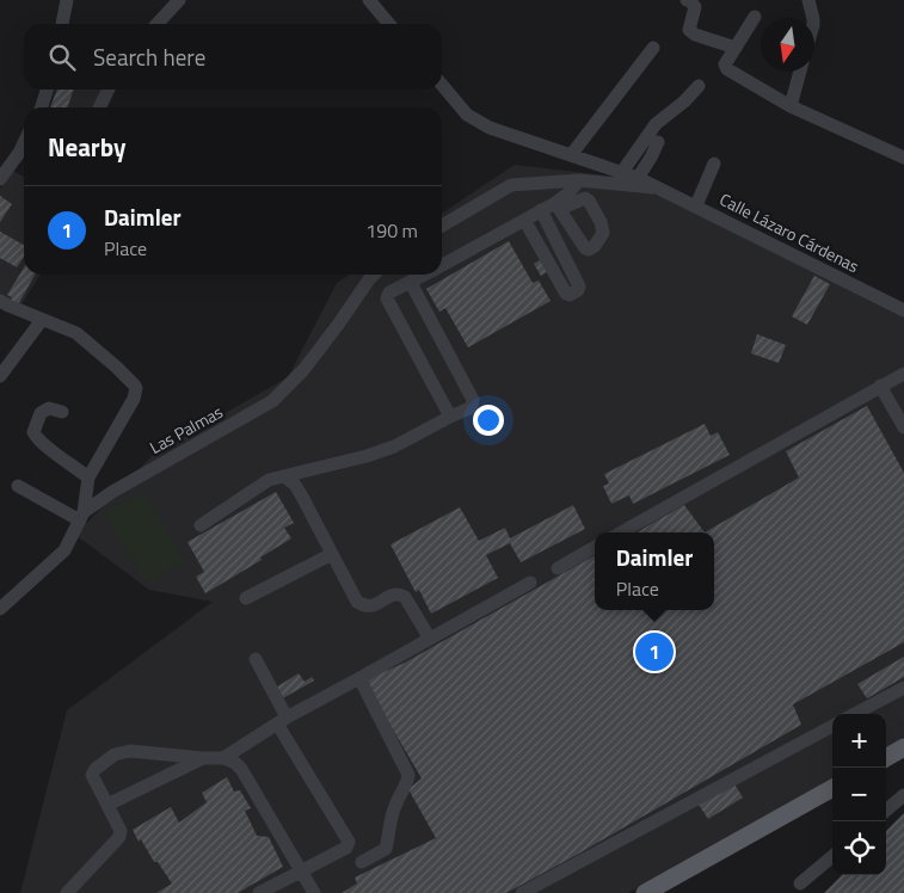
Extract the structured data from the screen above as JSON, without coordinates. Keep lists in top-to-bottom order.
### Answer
{
  "streets": {
    "street": ["Calle Lázaro Cárdenas", "Las Palmas"]
  },
  "north": "bottom",
  "page": {
    "search": "Search here",
    "heading": "Nearby",
    "list": [
      {
        "mark": "1",
        "name": "Daimler",
        "note": "Place",
        "value": "190 m"
      }
    ],
    "popup": ["Daimler", "Place"],
    "pins": "1",
    "map_buttons": ["+", "−"]
  }
}
